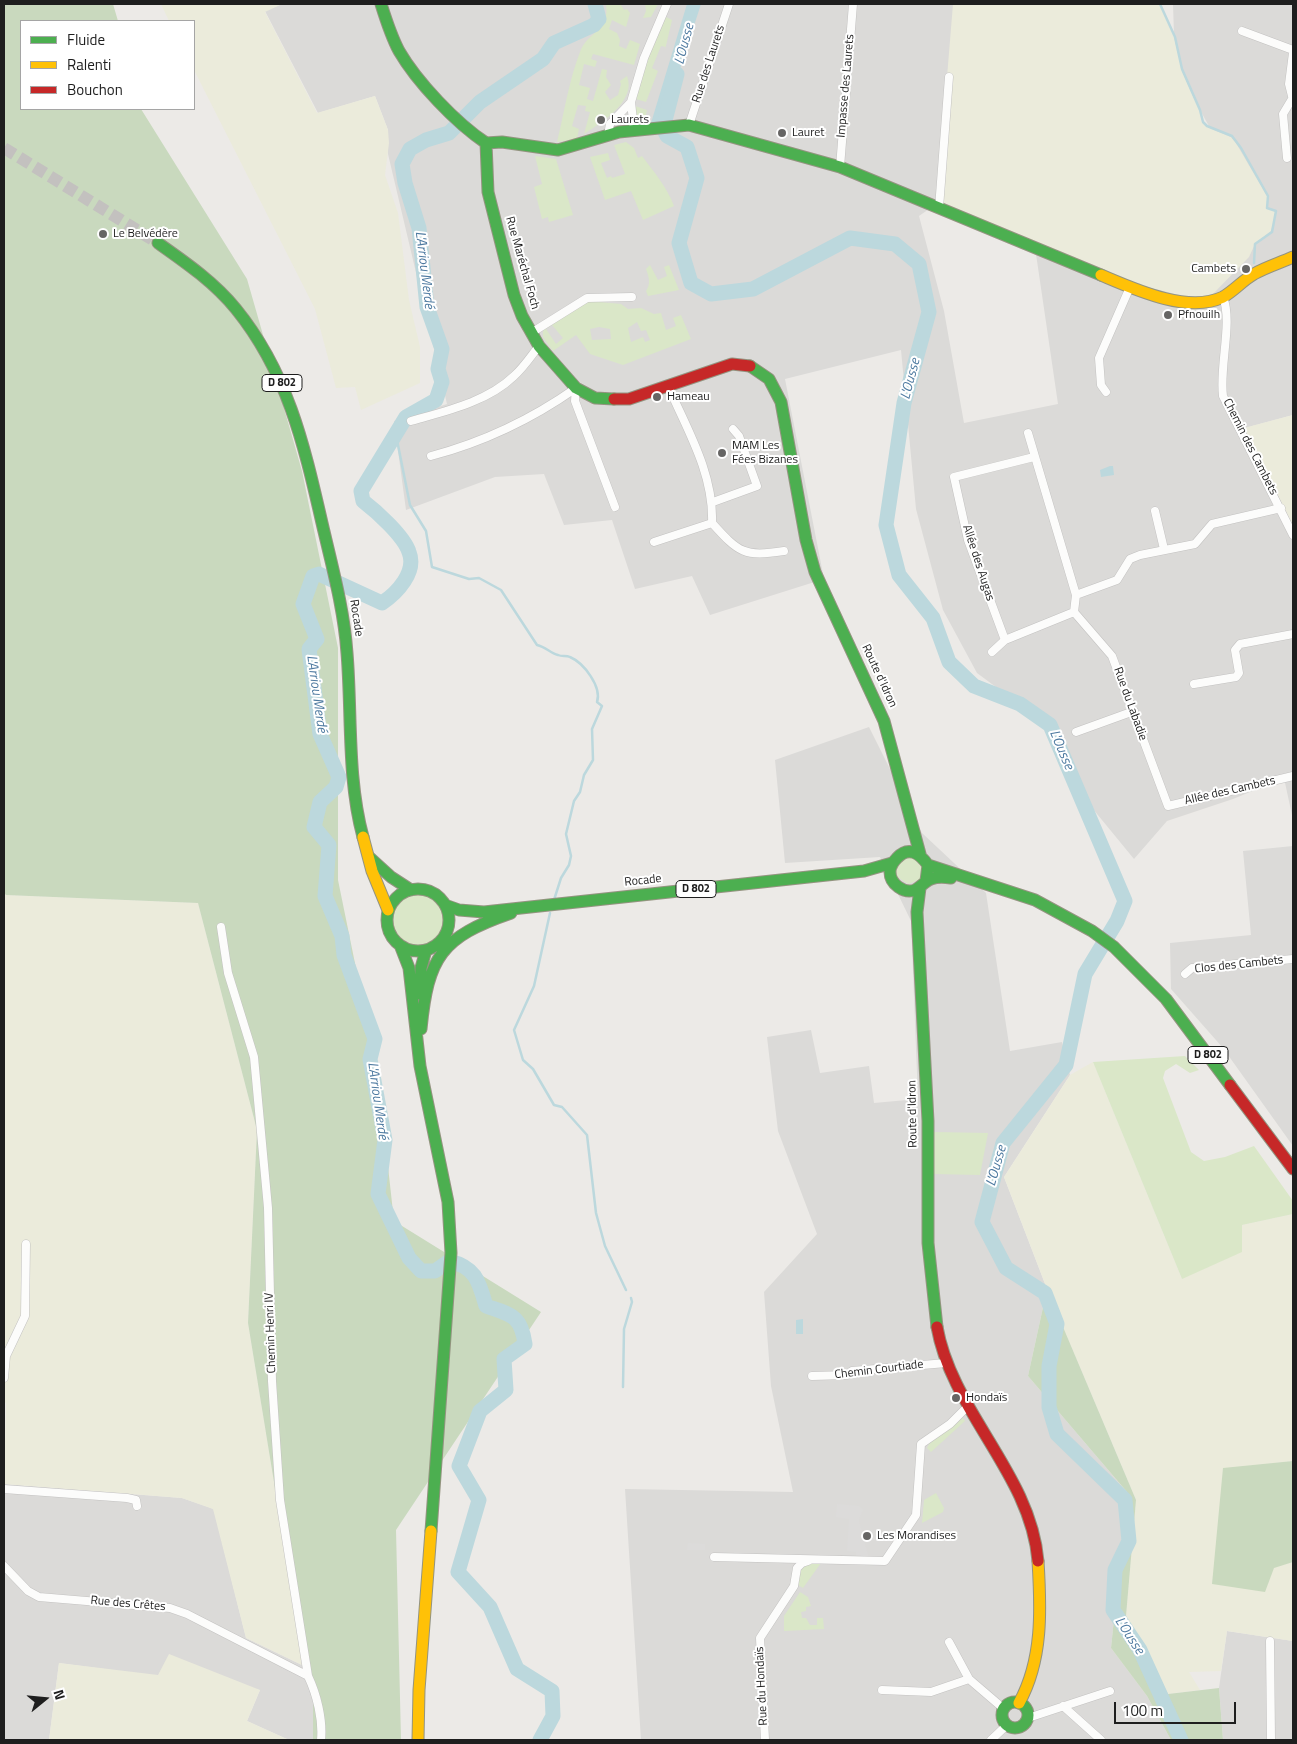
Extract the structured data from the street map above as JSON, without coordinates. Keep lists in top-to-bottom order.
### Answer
{
  "streets": {
    "main road": [
      "Rue Maréchal Foch",
      "D 802",
      "Rocade",
      "Route d'Idron"
    ],
    "street": [
      "Rue des Laurets",
      "Impasse des Laurets",
      "Chemin des Cambets",
      "Allée des Augas",
      "Rue du Labadie",
      "Allée des Cambets",
      "Clos des Cambets",
      "Chemin Henri IV",
      "Chemin Courtiade",
      "Rue des Crêtes",
      "Rue du Hondaïs"
    ]
  },
  "crossings": [
    ["Rue Maréchal Foch", "Route d'Idron"],
    ["D 802", "Rocade"],
    ["D 802", "Route d'Idron"],
    ["Route d'Idron", "Chemin Courtiade"],
    ["Rue du Labadie", "Allée des Cambets"],
    ["Chemin Henri IV", "Rue des Crêtes"]
  ],
  "water": ["L'Ousse", "L'Arriou Merdé"],
  "places": [
    "Laurets",
    "Lauret",
    "Le Belvédère",
    "Cambets",
    "Pfnouilh",
    "Hameau",
    "MAM Les Fées Bizanes",
    "Hondaïs",
    "Les Morandises"
  ],
  "legend": ["Fluide", "Ralenti", "Bouchon"],
  "scale_bar": "100 m",
  "north": "right"
}
